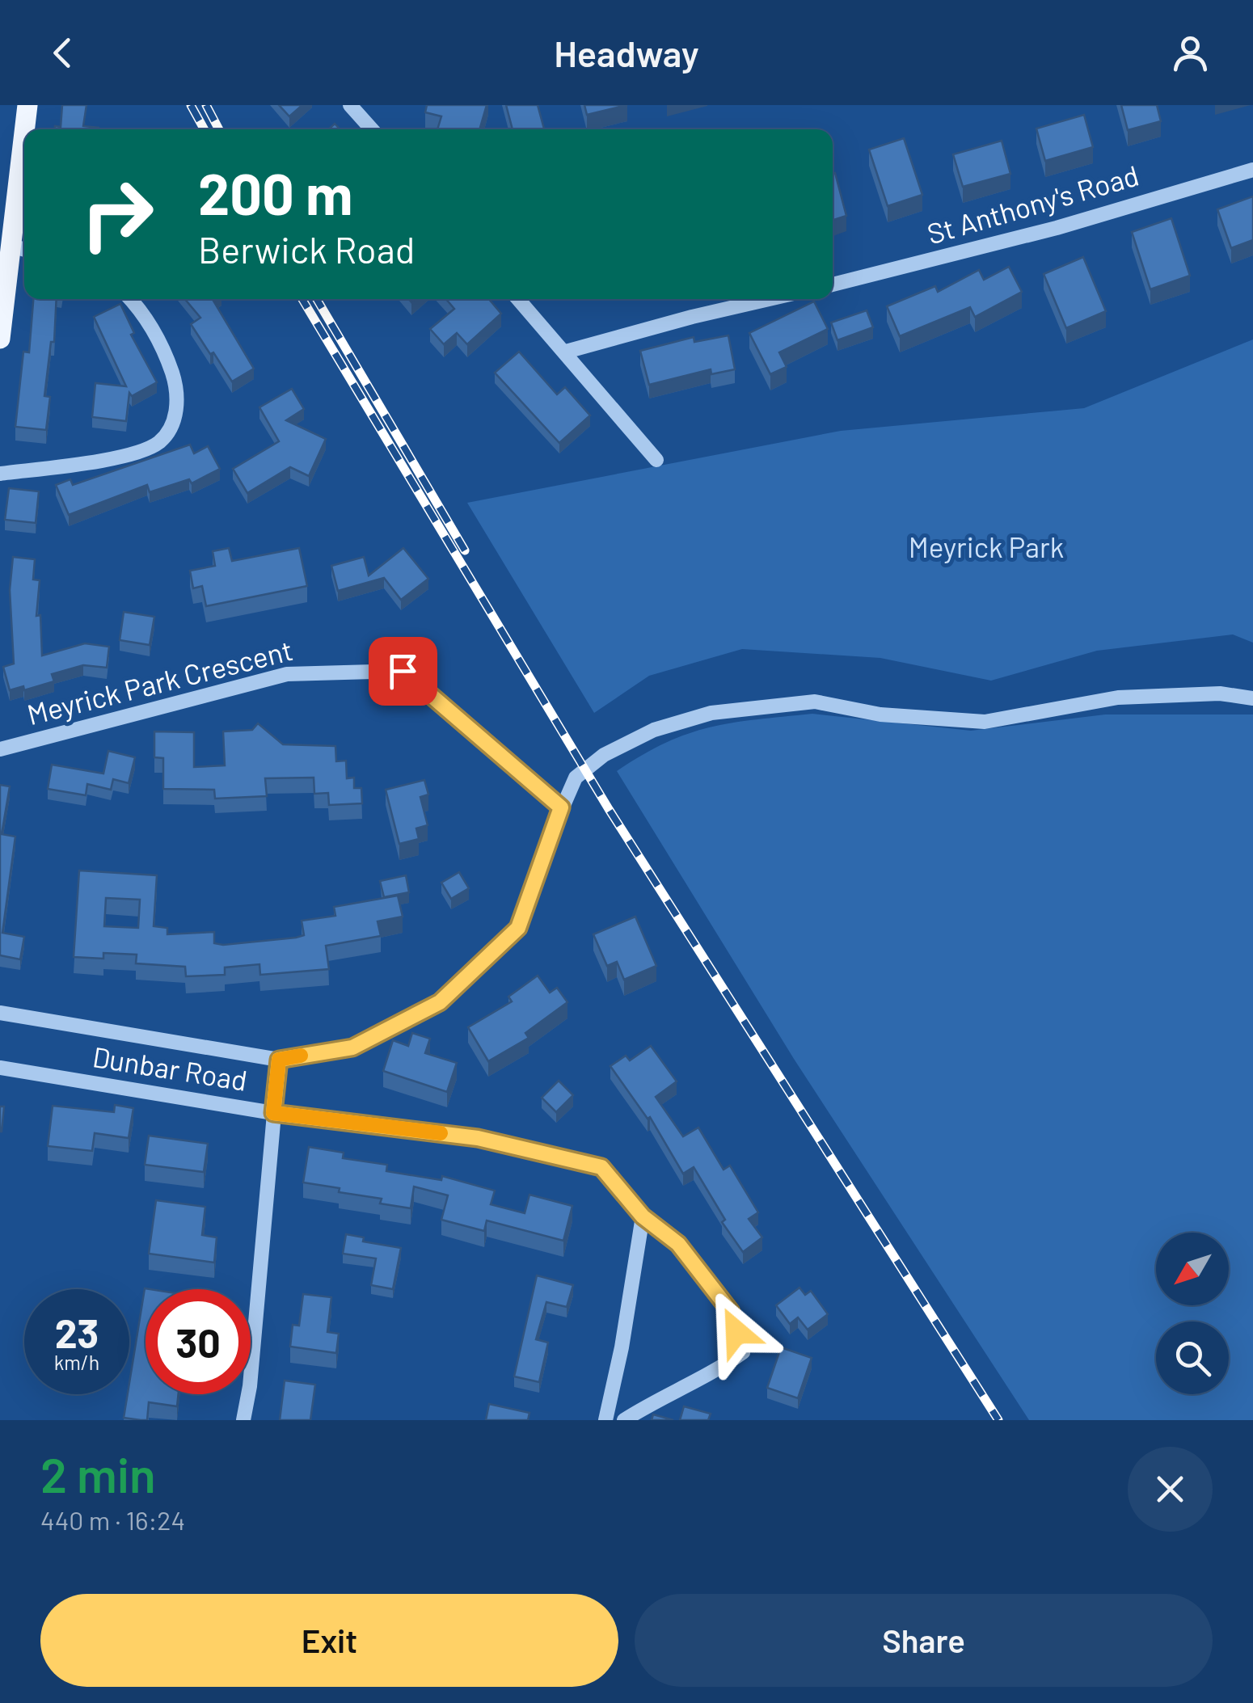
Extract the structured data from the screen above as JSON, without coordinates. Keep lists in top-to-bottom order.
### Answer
{
  "streets": {
    "street": ["St Anthony's Road", "Meyrick Park Crescent", "Dunbar Road"]
  },
  "parks": ["Meyrick Park"],
  "north": "bottom left",
  "page": {
    "header": "Headway",
    "turn": ["200 m", "Berwick Road"],
    "speed": "23 km/h",
    "limit": "30",
    "heading": ["2 min", "440 m · 16:24"],
    "buttons": ["Exit", "Share"]
  }
}
